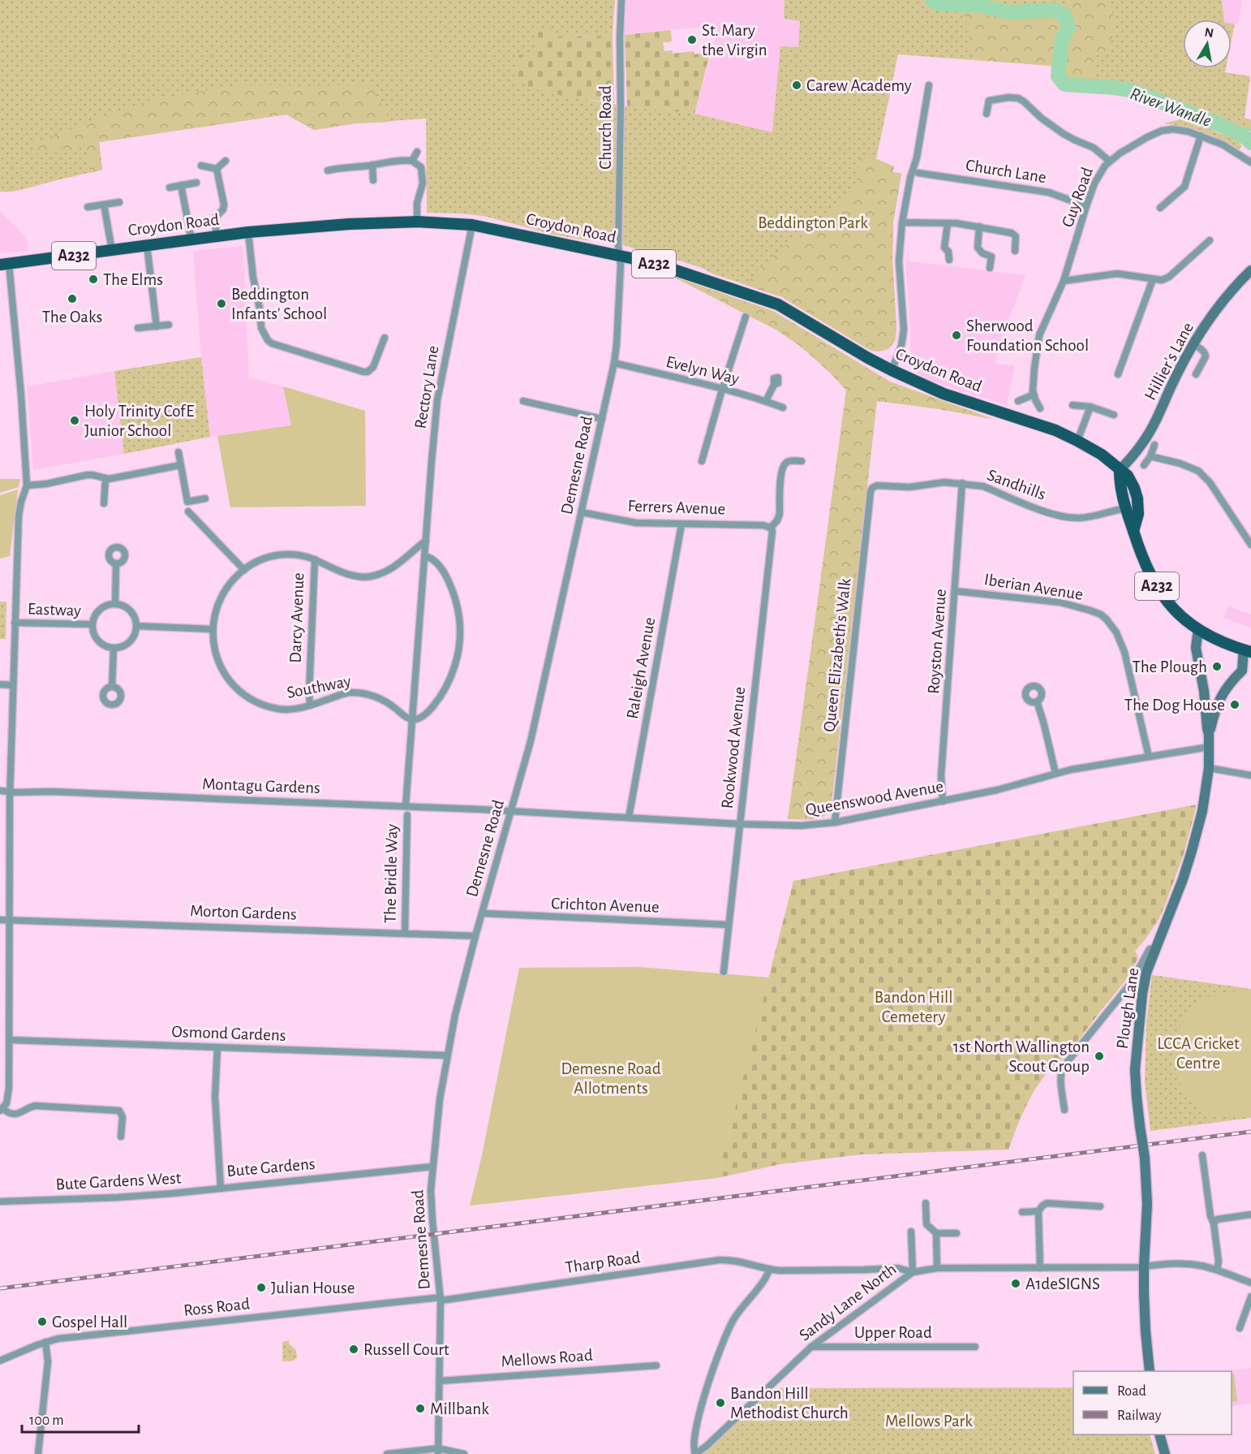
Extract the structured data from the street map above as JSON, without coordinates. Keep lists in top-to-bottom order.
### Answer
{
  "streets": {
    "highway": ["Croydon Road", "A232"],
    "main road": ["Hillier's Lane", "Plough Lane"],
    "street": [
      "Church Road",
      "Church Lane",
      "Guy Road",
      "Evelyn Way",
      "Rectory Lane",
      "Demesne Road",
      "Sandhills",
      "Ferrers Avenue",
      "Iberian Avenue",
      "Eastway",
      "Darcy Avenue",
      "Royston Avenue",
      "Queen Elizabeth's Walk",
      "Raleigh Avenue",
      "Southway",
      "Rookwood Avenue",
      "Montagu Gardens",
      "Queenswood Avenue",
      "The Bridle Way",
      "Crichton Avenue",
      "Morton Gardens",
      "Osmond Gardens",
      "Bute Gardens",
      "Bute Gardens West",
      "Tharp Road",
      "Sandy Lane North",
      "Ross Road",
      "Upper Road",
      "Mellows Road"
    ]
  },
  "crossings": [
    ["Church Road", "Croydon Road"],
    ["Church Road", "Demesne Road"],
    ["Church Lane", "Guy Road"],
    ["Croydon Road", "Hillier's Lane"],
    ["Croydon Road", "Rectory Lane"],
    ["Croydon Road", "Demesne Road"],
    ["Croydon Road", "Sandhills"],
    ["Croydon Road", "Plough Lane"],
    ["Evelyn Way", "Demesne Road"],
    ["Rectory Lane", "Southway"],
    ["Rectory Lane", "Montagu Gardens"],
    ["Demesne Road", "Ferrers Avenue"],
    ["Demesne Road", "Montagu Gardens"],
    ["Demesne Road", "Queenswood Avenue"],
    ["Demesne Road", "Crichton Avenue"],
    ["Demesne Road", "Morton Gardens"],
    ["Demesne Road", "Osmond Gardens"],
    ["Demesne Road", "Bute Gardens"],
    ["Demesne Road", "Tharp Road"],
    ["Demesne Road", "Ross Road"],
    ["Demesne Road", "Mellows Road"],
    ["Sandhills", "Royston Avenue"],
    ["Sandhills", "Queen Elizabeth's Walk"],
    ["Ferrers Avenue", "Raleigh Avenue"],
    ["Ferrers Avenue", "Rookwood Avenue"],
    ["Iberian Avenue", "Royston Avenue"],
    ["Iberian Avenue", "Queenswood Avenue"],
    ["Darcy Avenue", "Southway"],
    ["Royston Avenue", "Queenswood Avenue"],
    ["Queen Elizabeth's Walk", "Queenswood Avenue"],
    ["Raleigh Avenue", "Queenswood Avenue"],
    ["Rookwood Avenue", "Queenswood Avenue"],
    ["Rookwood Avenue", "Crichton Avenue"],
    ["Montagu Gardens", "Queenswood Avenue"],
    ["Queenswood Avenue", "Plough Lane"],
    ["The Bridle Way", "Morton Gardens"],
    ["Plough Lane", "Sandy Lane North"],
    ["Osmond Gardens", "Bute Gardens"],
    ["Bute Gardens", "Bute Gardens West"],
    ["Tharp Road", "Sandy Lane North"],
    ["Tharp Road", "Ross Road"],
    ["Sandy Lane North", "Upper Road"]
  ],
  "water": ["River Wandle"],
  "parks": [
    "Beddington Park",
    "Bandon Hill Cemetery",
    "LCCA Cricket Centre",
    "Demesne Road Allotments",
    "Mellows Park"
  ],
  "places": [
    "St. Mary the Virgin",
    "Carew Academy",
    "The Elms",
    "The Oaks",
    "Beddington Infants' School",
    "Sherwood Foundation School",
    "Holy Trinity CofE Junior School",
    "The Plough",
    "The Dog House",
    "1st North Wallington Scout Group",
    "A1deSIGNS",
    "Julian House",
    "Gospel Hall",
    "Russell Court",
    "Bandon Hill Methodist Church",
    "Millbank"
  ],
  "legend": ["Road", "Railway"],
  "scale_bar": "100 m",
  "north": "top"
}
